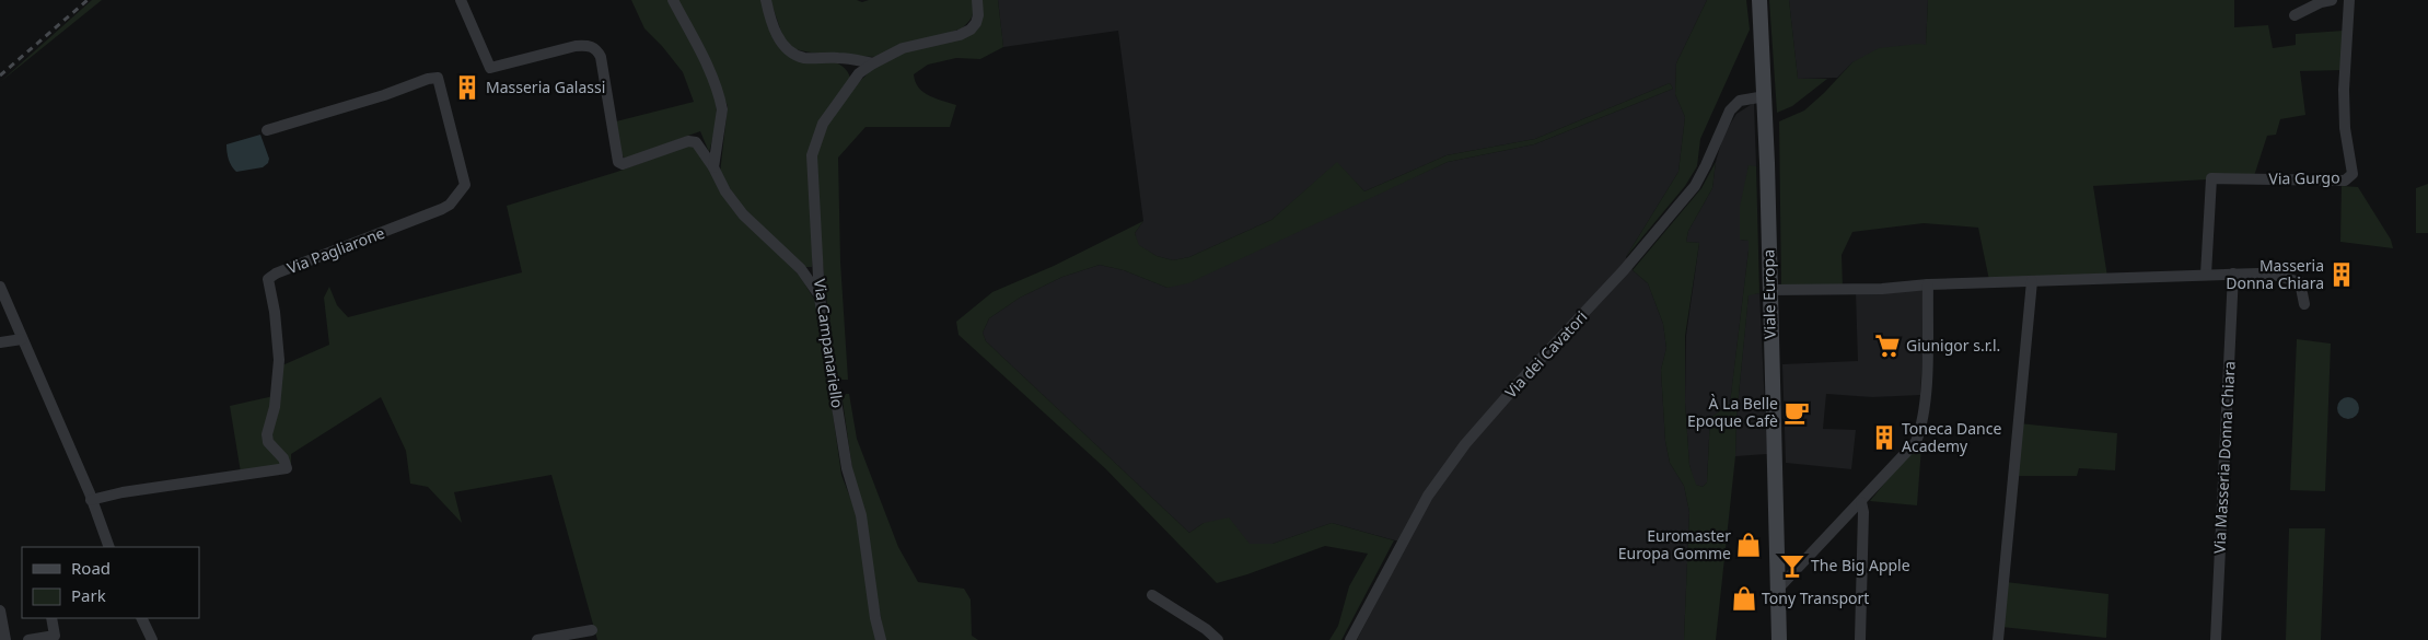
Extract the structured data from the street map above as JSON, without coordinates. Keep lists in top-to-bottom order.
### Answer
{
  "streets": {
    "street": [
      "Via Gurgo",
      "Via Pagliarone",
      "Viale Europa",
      "Via Campanariello",
      "Via dei Cavatori",
      "Via Masseria Donna Chiara"
    ]
  },
  "crossings": [
    ["Viale Europa", "Via dei Cavatori"]
  ],
  "places": {
    "building": ["Masseria Galassi", "Masseria Donna Chiara", "Toneca Dance Academy"],
    "supermarket": ["Giunigor s.r.l."],
    "cafe": ["À La Belle Epoque Cafè"],
    "shop": ["Euromaster Europa Gomme", "Tony Transport"],
    "bar": ["The Big Apple"]
  },
  "legend": ["Road", "Park"]
}
